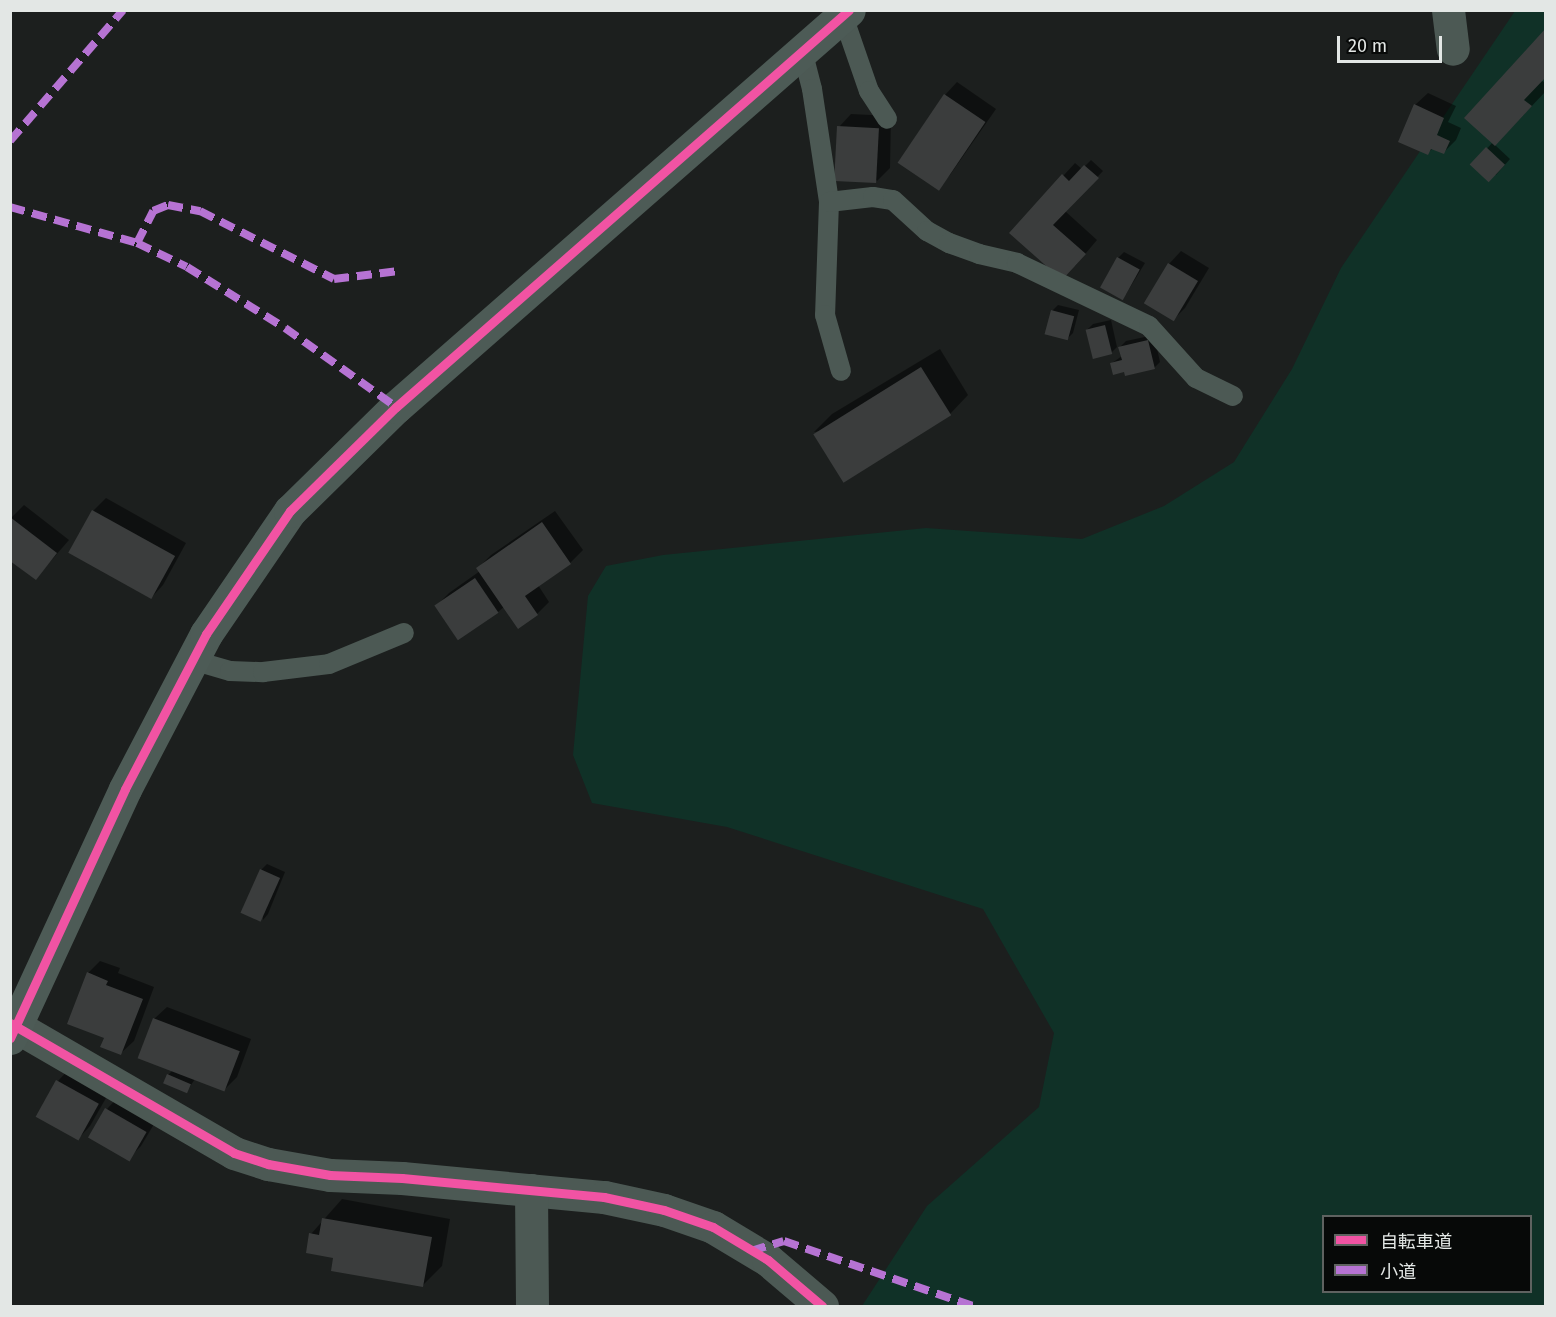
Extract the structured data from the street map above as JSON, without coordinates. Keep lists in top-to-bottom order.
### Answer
{
  "legend": ["自転車道", "小道"],
  "scale_bar": "20 m"
}
